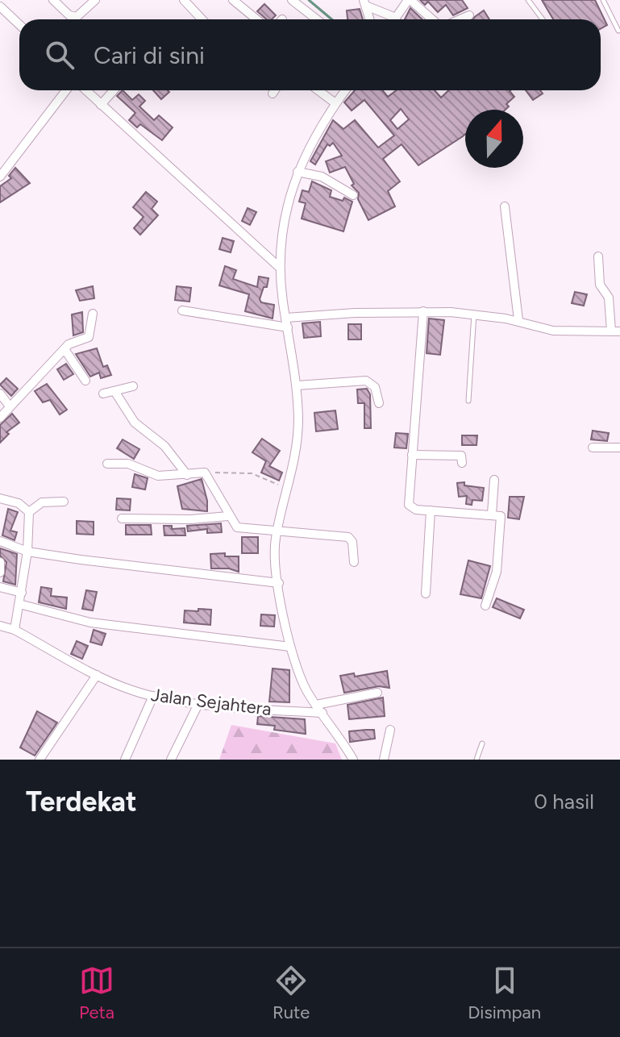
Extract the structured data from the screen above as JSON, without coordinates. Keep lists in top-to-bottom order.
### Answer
{
  "streets": {
    "street": ["Jalan Sejahtera"]
  },
  "north": "top",
  "page": {
    "search": "Cari di sini",
    "heading": ["Terdekat", "0 hasil"],
    "nav": ["Peta", "Rute", "Disimpan"]
  }
}
